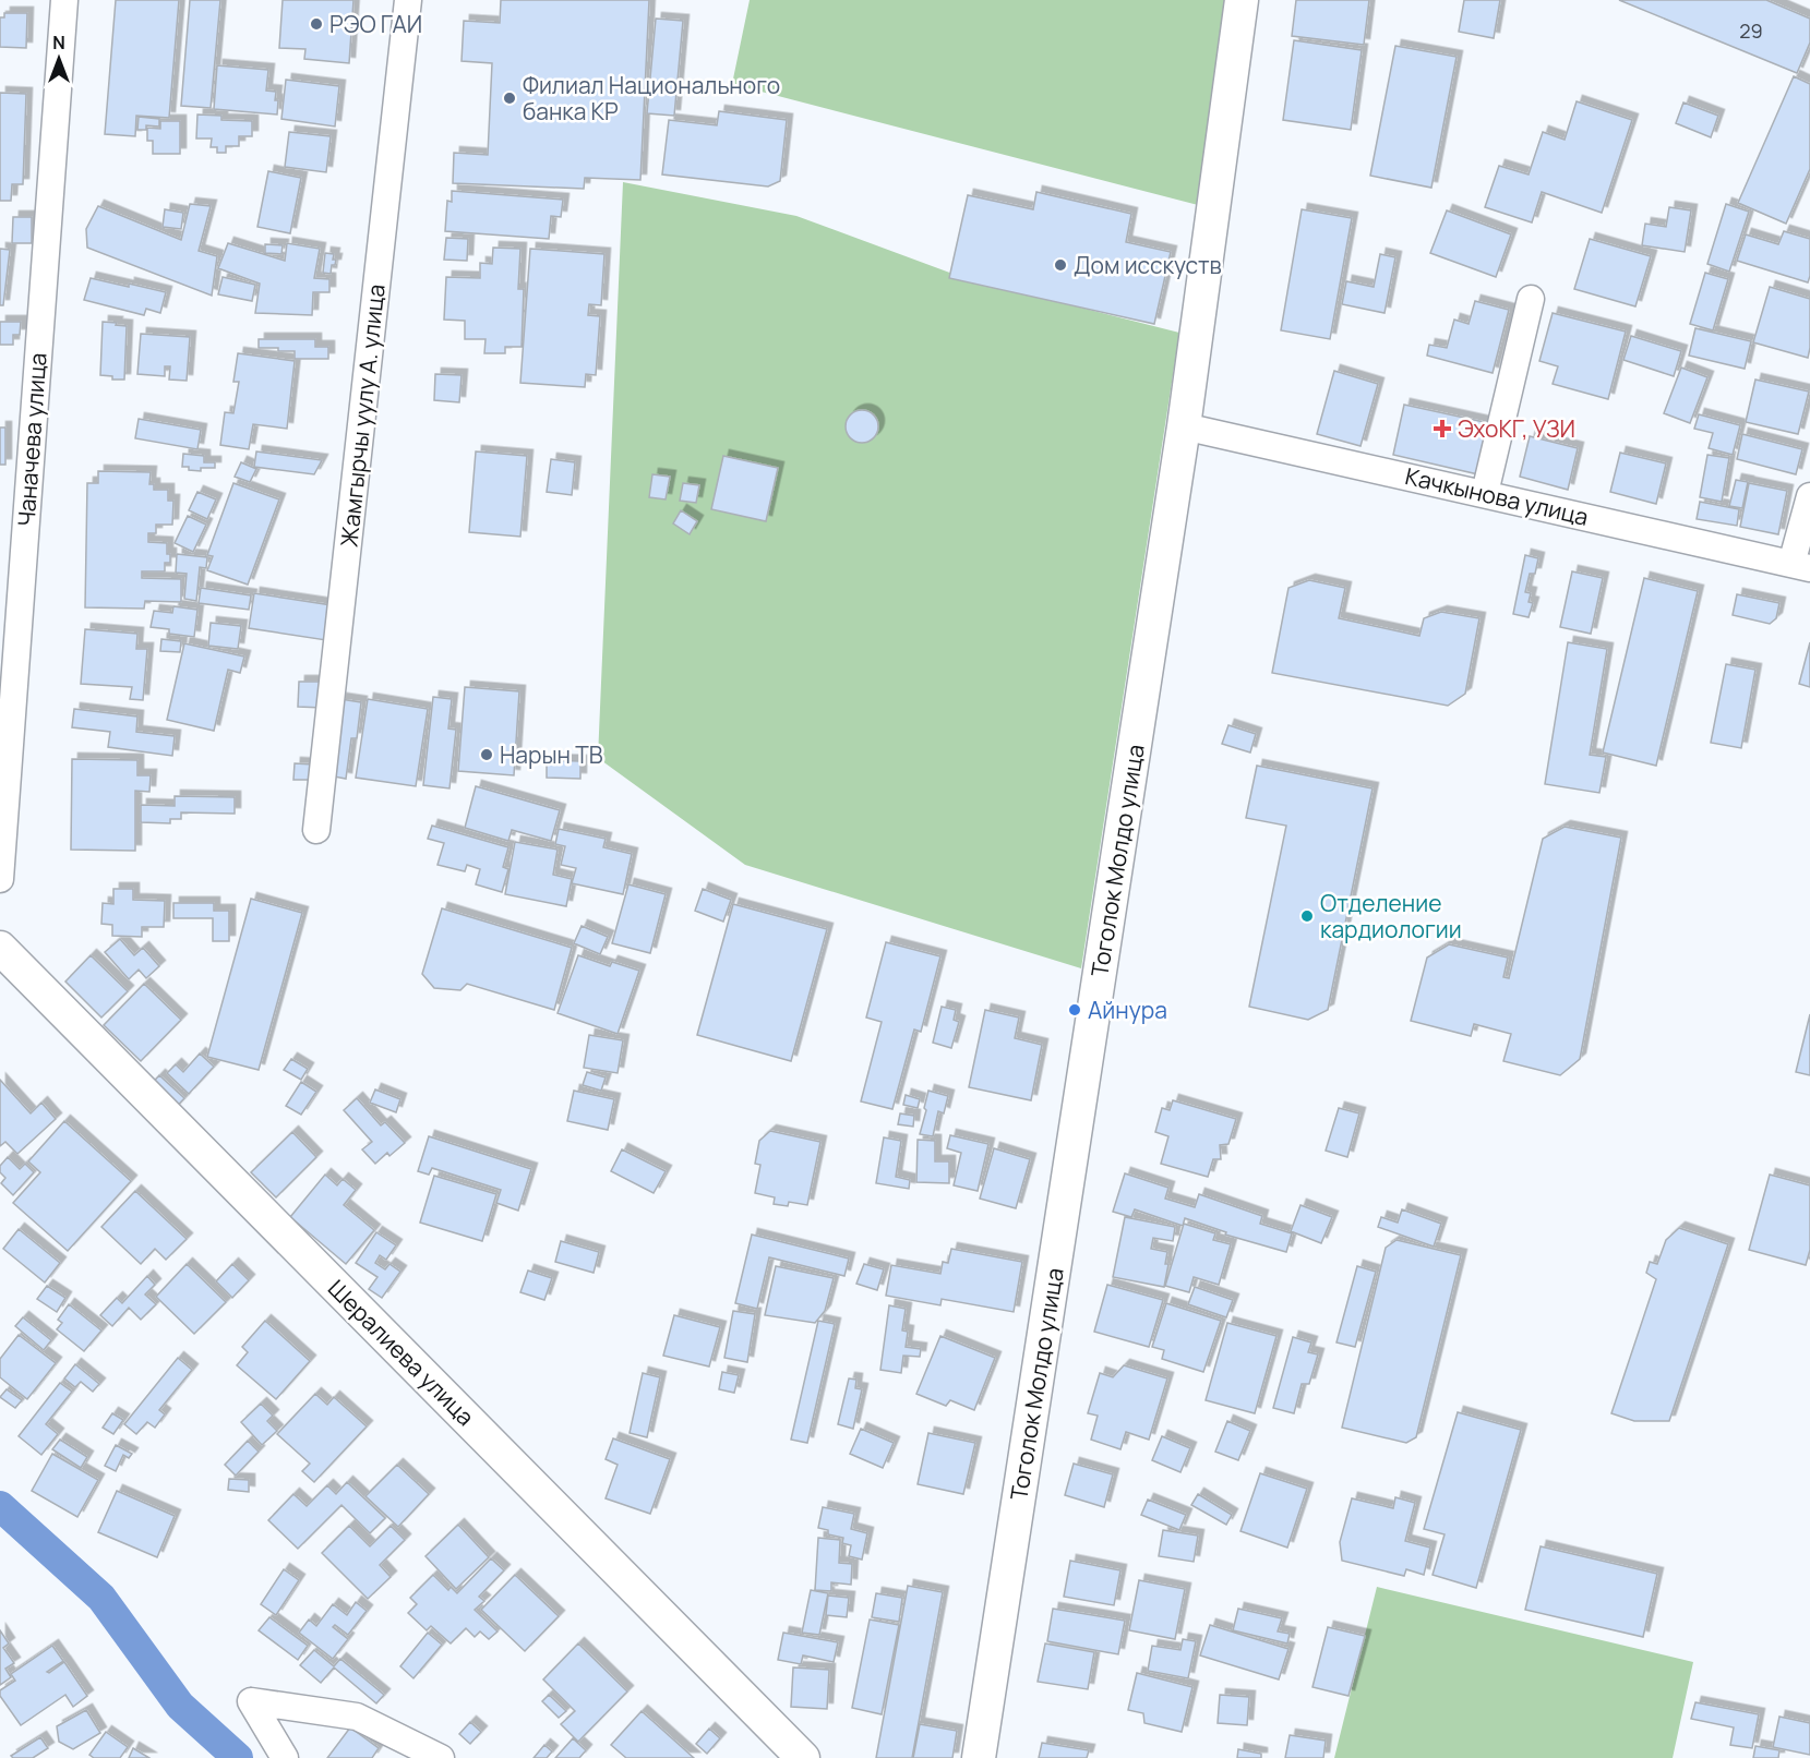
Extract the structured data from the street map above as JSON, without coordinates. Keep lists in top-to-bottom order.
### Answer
{
  "streets": {
    "street": [
      "Жамгырчы уулу А. улица",
      "Чаначева улица",
      "Качкынова улица",
      "Тоголок Молдо улица",
      "Шералиева улица"
    ]
  },
  "crossings": [
    ["Качкынова улица", "Тоголок Молдо улица"]
  ],
  "places": {
    "other": [
      "РЭО ГАИ",
      "Филиал Национального банка КР",
      "Дом исскуств",
      "Нарын ТВ",
      "Отделение кардиологии",
      "Айнура"
    ],
    "health": ["ЭхоКГ, УЗИ"]
  },
  "house_numbers": ["29"],
  "north": "top"
}
